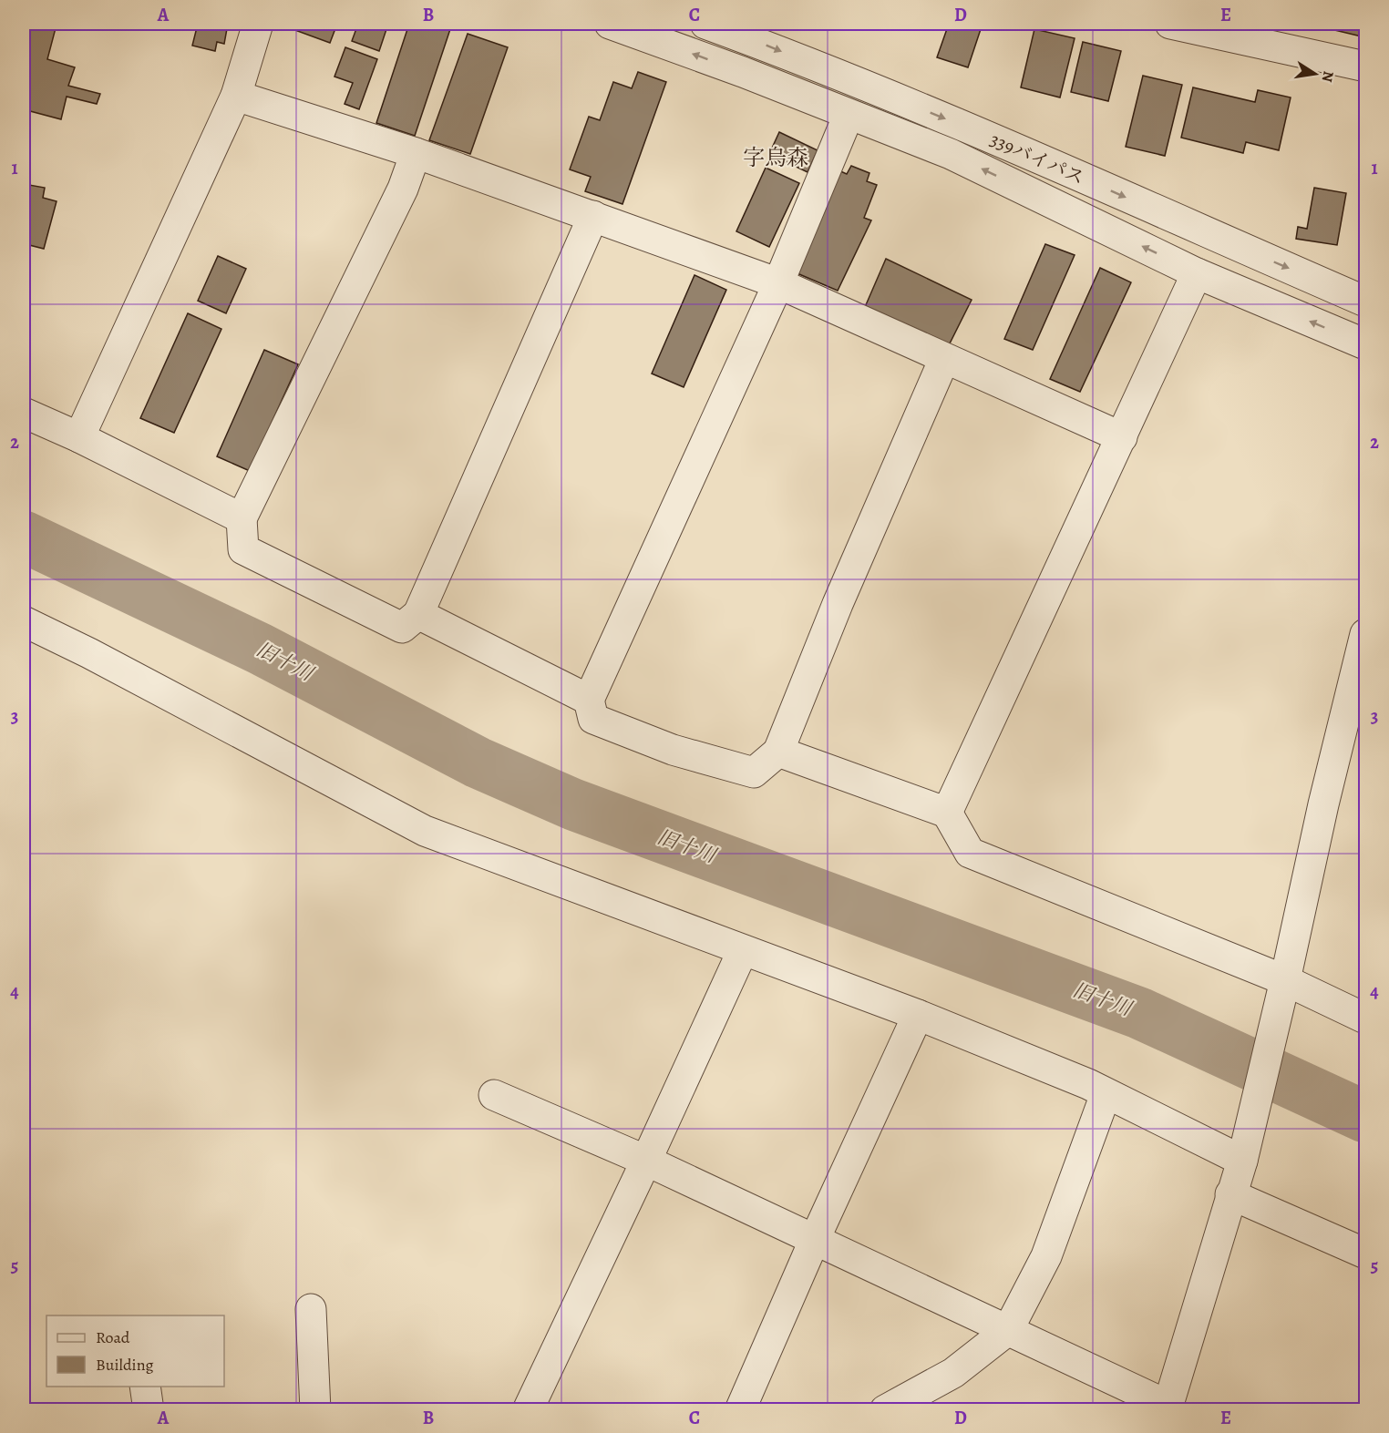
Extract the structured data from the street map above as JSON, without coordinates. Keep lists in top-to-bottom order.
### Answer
{
  "streets": {
    "street": ["339バイパス"]
  },
  "districts": ["字烏森"],
  "water": ["旧十川"],
  "legend": ["Road", "Building"],
  "north": "right",
  "grid": {
    "columns": [
      "A",
      "B",
      "C",
      "D",
      "E"
    ],
    "rows": [
      "1",
      "2",
      "3",
      "4",
      "5"
    ]
  }
}
